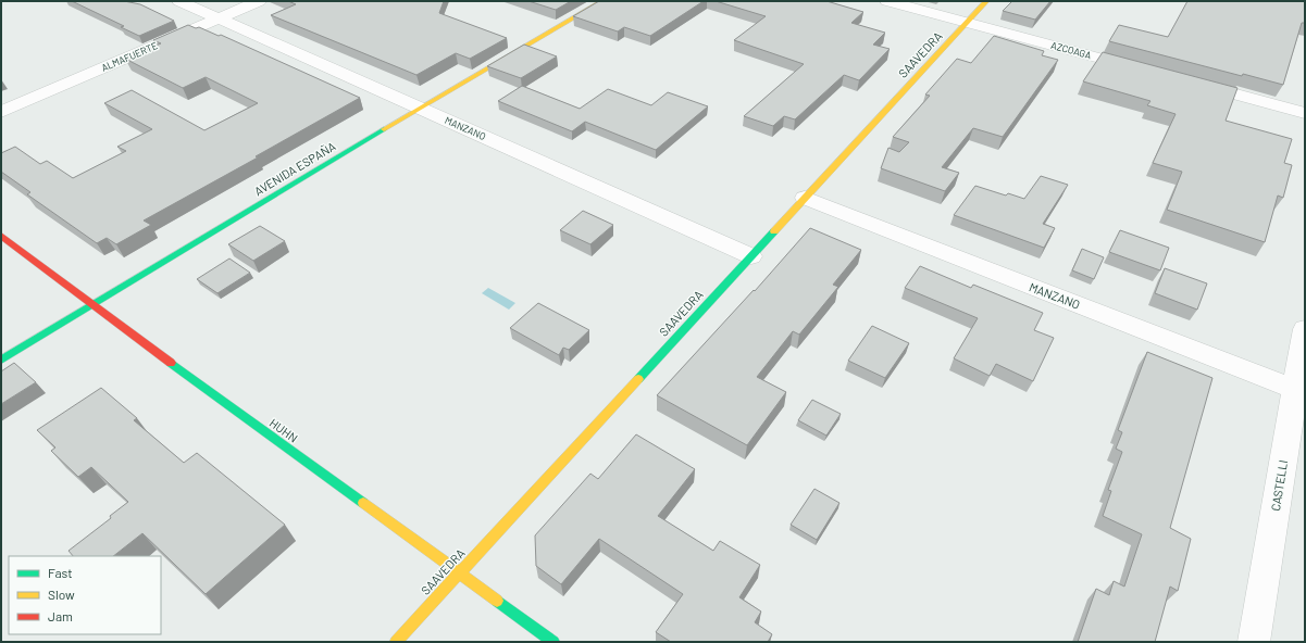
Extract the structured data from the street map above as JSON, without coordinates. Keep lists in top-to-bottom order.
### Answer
{
  "streets": {
    "street": [
      "AZCOAGA",
      "SAAVEDRA",
      "ALMAFUERTE",
      "MANZANO",
      "AVENIDA ESPAÑA",
      "HUHN",
      "CASTELLI"
    ]
  },
  "crossings": [
    ["AZCOAGA", "SAAVEDRA"],
    ["SAAVEDRA", "MANZANO"],
    ["SAAVEDRA", "HUHN"],
    ["ALMAFUERTE", "MANZANO"],
    ["MANZANO", "AVENIDA ESPAÑA"],
    ["MANZANO", "CASTELLI"],
    ["AVENIDA ESPAÑA", "HUHN"]
  ],
  "legend": ["Fast", "Slow", "Jam"]
}
